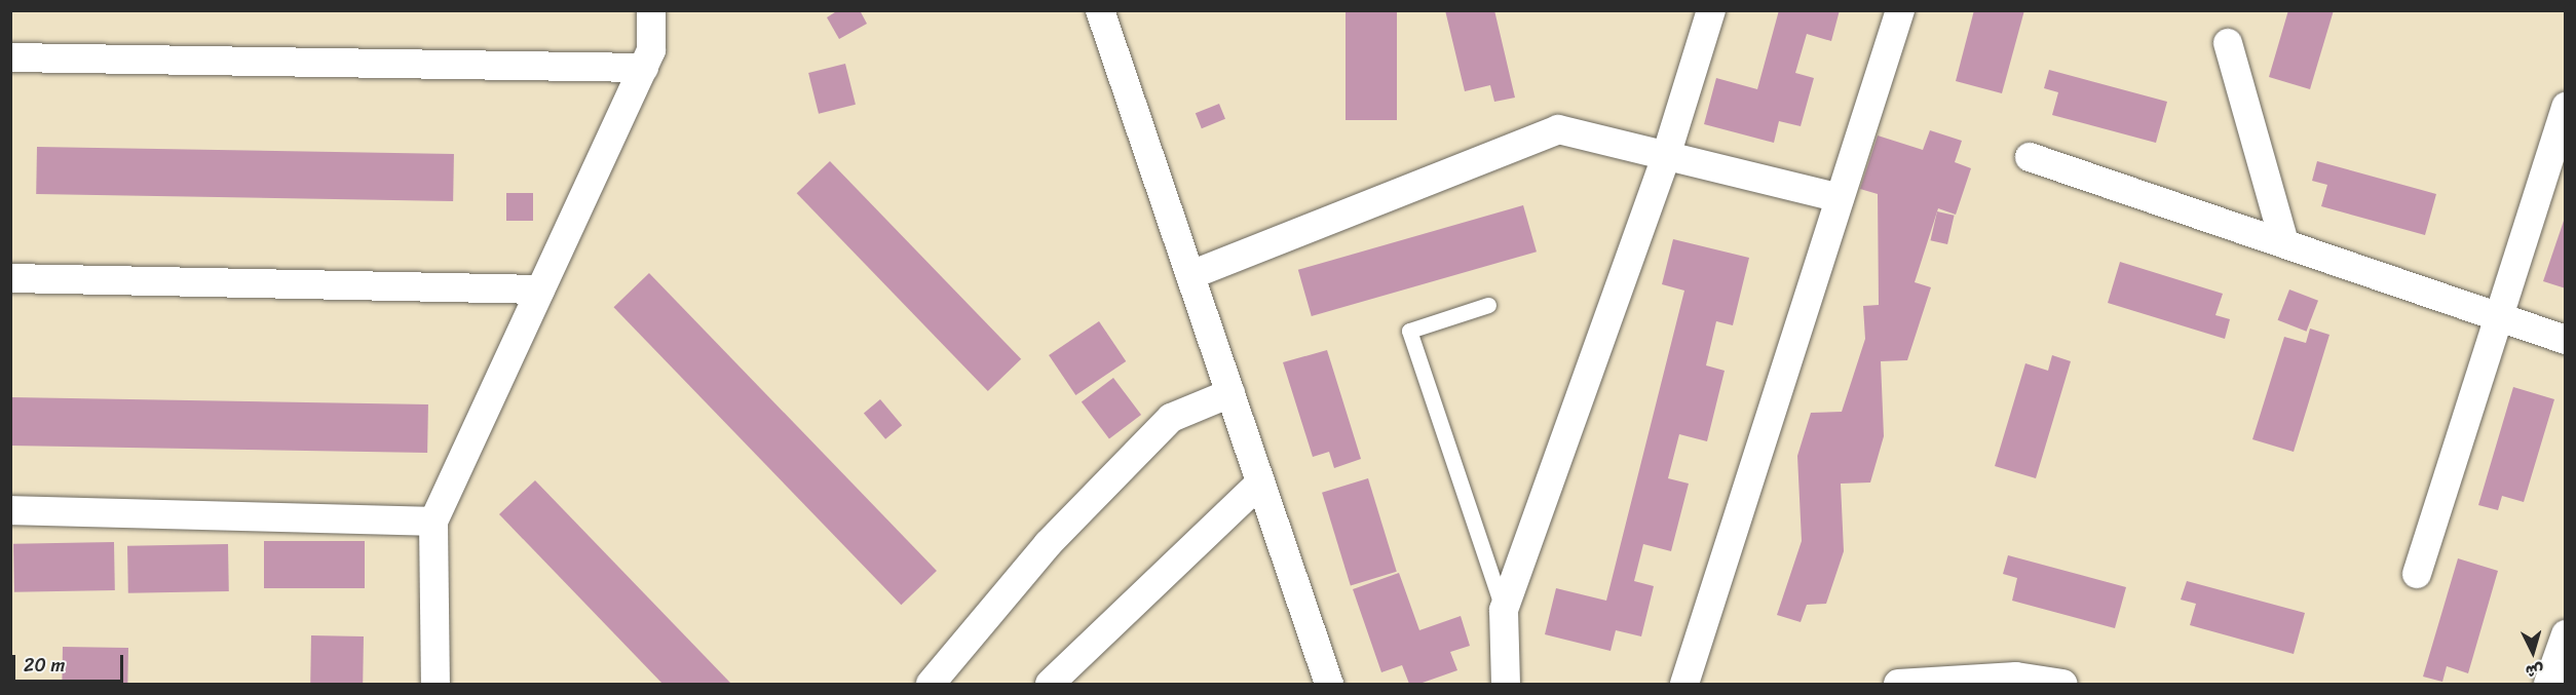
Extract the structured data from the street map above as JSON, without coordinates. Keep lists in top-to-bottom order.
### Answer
{
  "scale_bar": "20 m",
  "north": "bottom"
}
